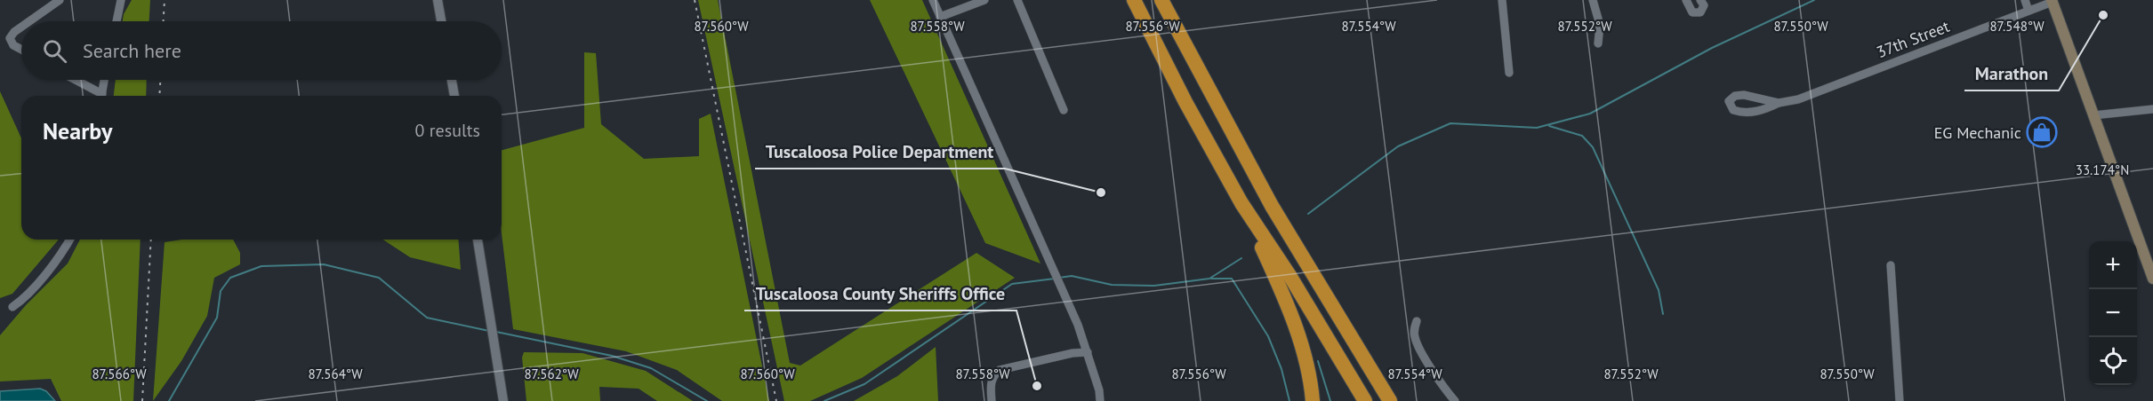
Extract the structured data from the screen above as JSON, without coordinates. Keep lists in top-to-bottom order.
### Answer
{
  "streets": {
    "street": ["37th Street"]
  },
  "places": {
    "other": ["Marathon", "Tuscaloosa Police Department", "Tuscaloosa County Sheriffs Office"],
    "shop": ["EG Mechanic"]
  },
  "page": {
    "search": "Search here",
    "heading": ["Nearby", "0 results"],
    "map_buttons": ["+", "−"]
  },
  "coordinates": [
    "87.560°W",
    "87.558°W",
    "87.556°W",
    "87.554°W",
    "87.552°W",
    "87.550°W",
    "87.548°W",
    "33.174°N",
    "87.566°W",
    "87.564°W",
    "87.562°W"
  ]
}
